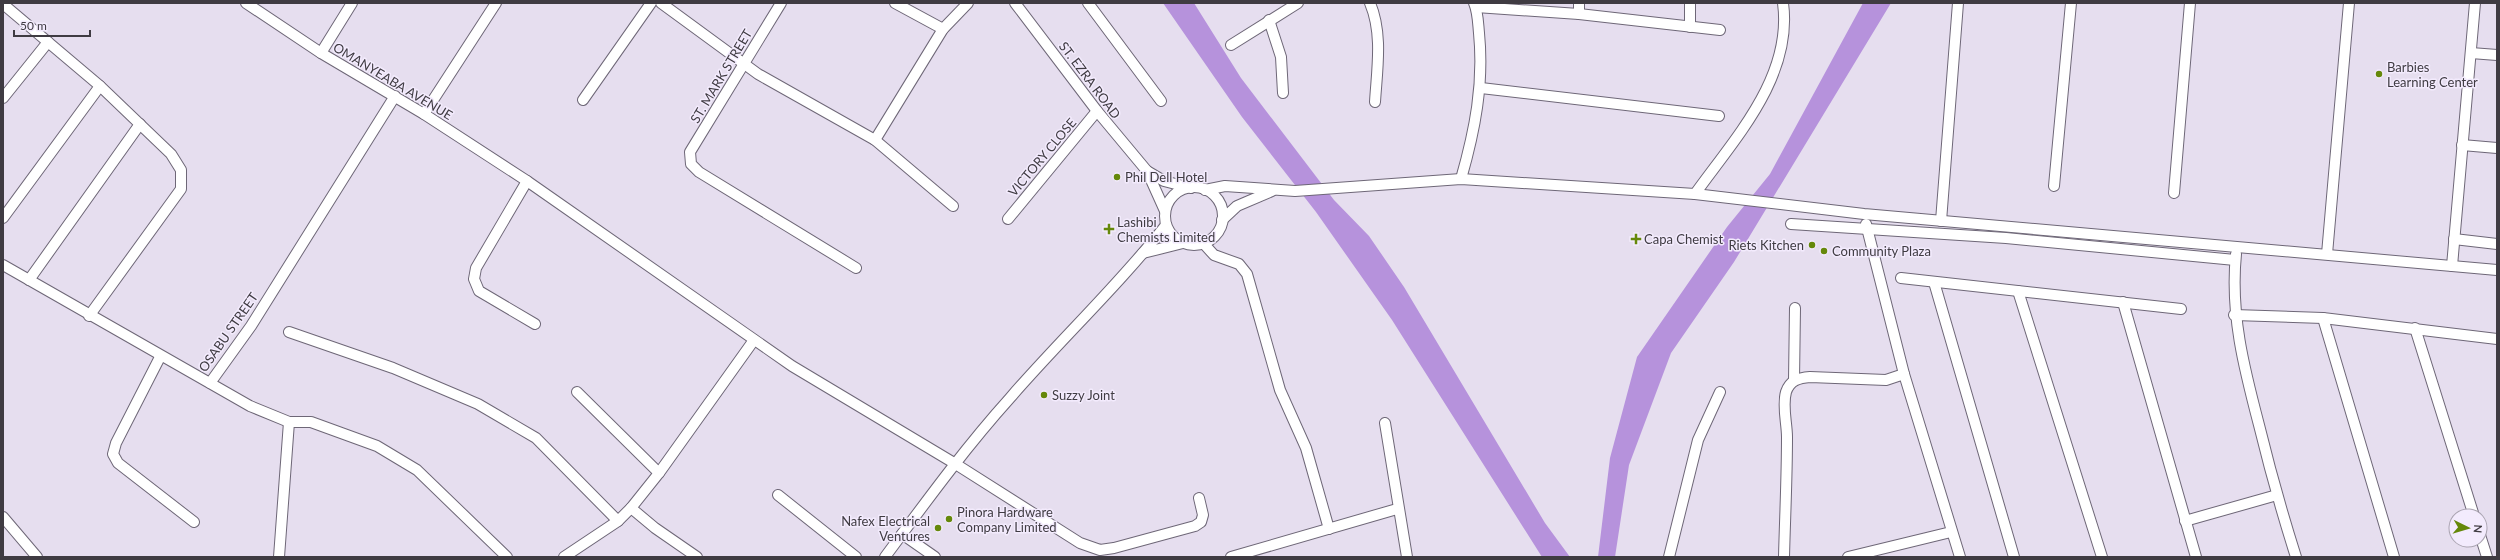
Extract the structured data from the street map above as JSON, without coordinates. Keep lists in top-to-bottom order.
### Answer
{
  "streets": {
    "street": [
      "ST. MARK STREET",
      "ST. EZRA ROAD",
      "OMANYEABA AVENUE",
      "VICTORY CLOSE",
      "OSABU STREET"
    ]
  },
  "crossings": [
    ["ST. EZRA ROAD", "VICTORY CLOSE"],
    ["OMANYEABA AVENUE", "OSABU STREET"]
  ],
  "places": {
    "other": [
      "Barbies Learning Center",
      "Phil Dell Hotel",
      "Riets Kitchen",
      "Community Plaza",
      "Suzzy Joint",
      "Pinora Hardware Company Limited",
      "Nafex Electrical Ventures"
    ],
    "health": ["Lashibi Chemists Limited", "Capa Chemist"]
  },
  "scale_bar": "50 m",
  "north": "right"
}
